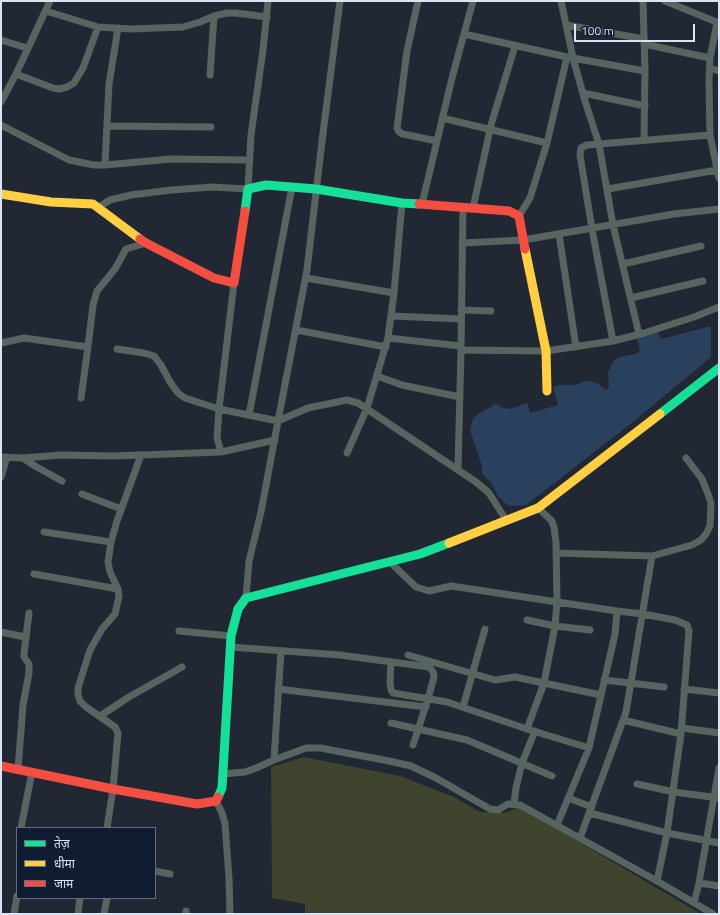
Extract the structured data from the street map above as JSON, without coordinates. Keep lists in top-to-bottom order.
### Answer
{
  "legend": ["तेज़", "धीमा", "जाम"],
  "scale_bar": "100 m"
}
